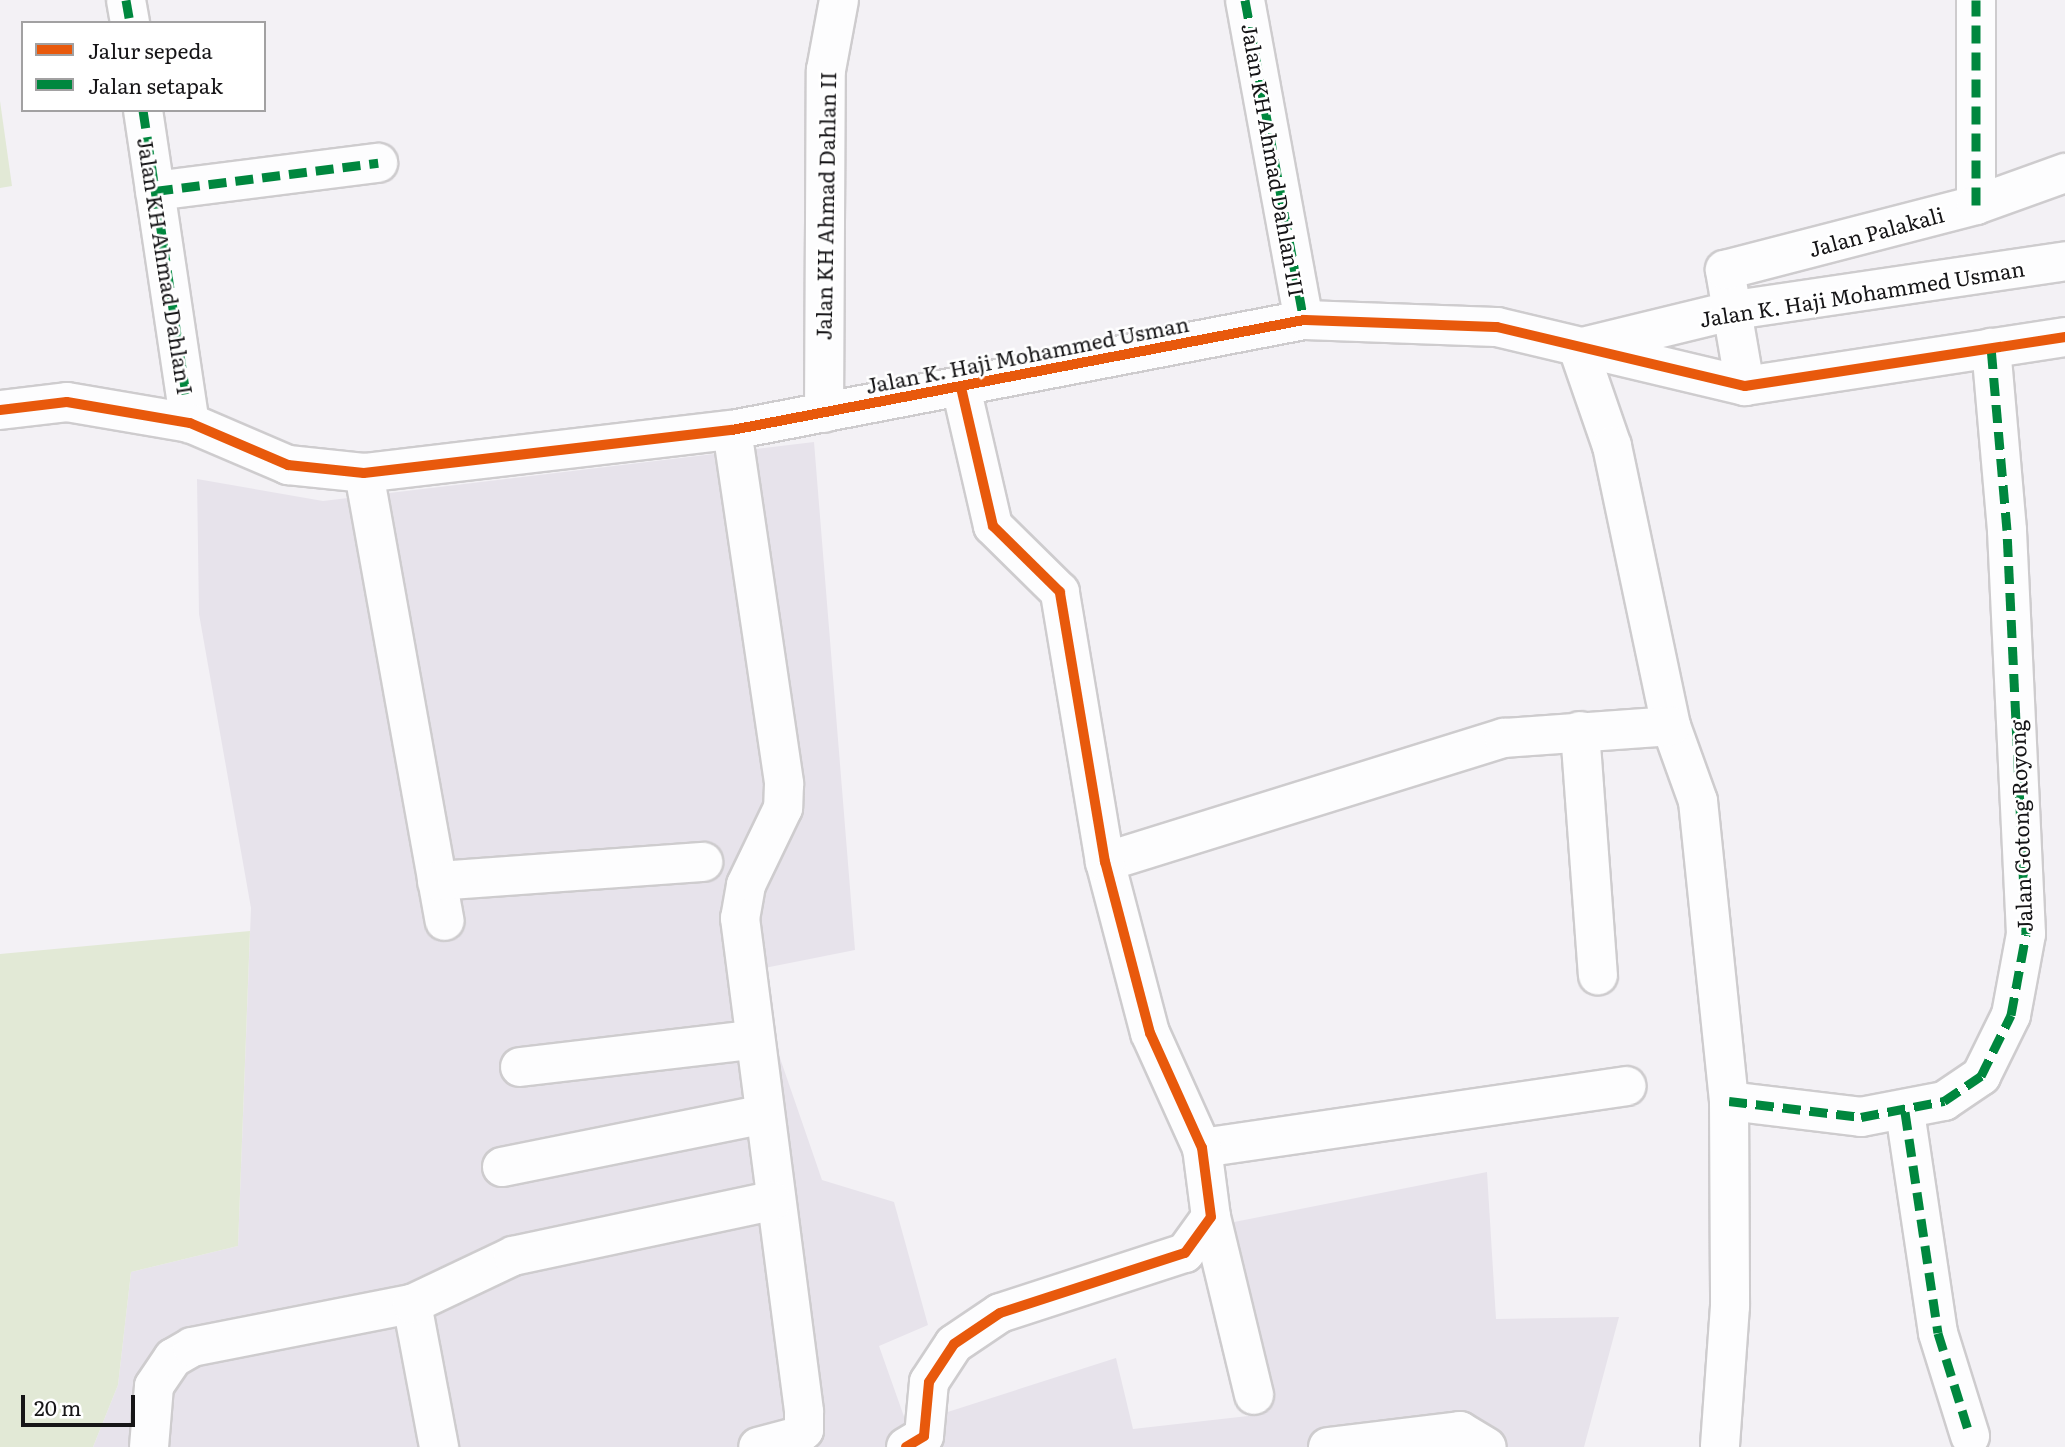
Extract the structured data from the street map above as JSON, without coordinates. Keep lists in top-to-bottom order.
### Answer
{
  "streets": {
    "street": [
      "Jalan KH Ahmad Dahlan III",
      "Jalan KH Ahmad Dahlan II",
      "Jalan Palakali",
      "Jalan KH Ahmad Dahlan I",
      "Jalan K. Haji Mohammed Usman",
      "Jalan Gotong Royong"
    ]
  },
  "crossings": [
    ["Jalan KH Ahmad Dahlan III", "Jalan K. Haji Mohammed Usman"],
    ["Jalan KH Ahmad Dahlan II", "Jalan K. Haji Mohammed Usman"],
    ["Jalan Palakali", "Jalan K. Haji Mohammed Usman"],
    ["Jalan KH Ahmad Dahlan I", "Jalan K. Haji Mohammed Usman"],
    ["Jalan K. Haji Mohammed Usman", "Jalan Gotong Royong"]
  ],
  "legend": ["Jalur sepeda", "Jalan setapak"],
  "scale_bar": "20 m"
}
